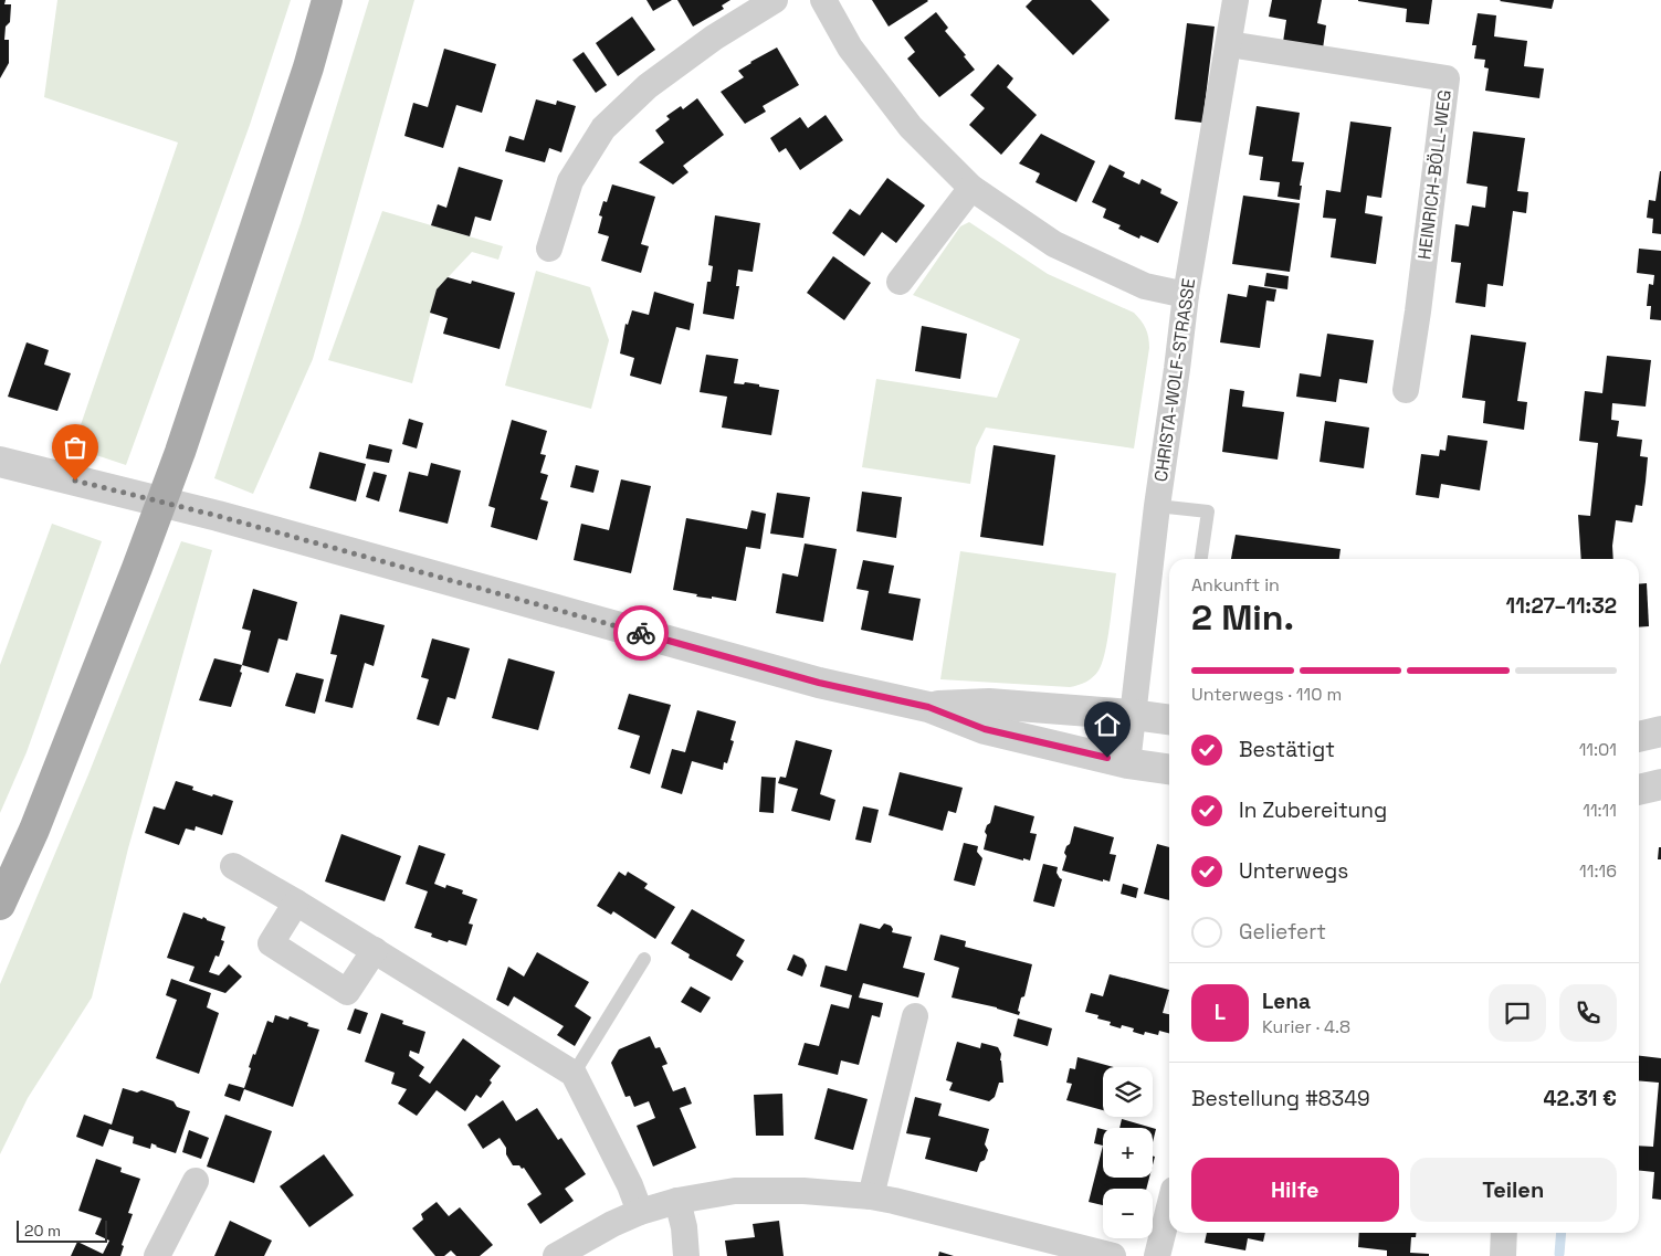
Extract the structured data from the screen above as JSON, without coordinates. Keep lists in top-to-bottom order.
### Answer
{
  "streets": {
    "street": ["HEINRICH-BÖLL-WEG", "CHRISTA-WOLF-STRASSE"]
  },
  "crossings": [
    ["HEINRICH-BÖLL-WEG", "CHRISTA-WOLF-STRASSE"]
  ],
  "scale_bar": "20 m",
  "page": {
    "heading": ["2 Min.", "Ankunft in", "11:27–11:32"],
    "panel": [
      "Lena",
      "Kurier · 4.8",
      "Bestellung #8349",
      "42.31 €"
    ],
    "bar": "Unterwegs · 110 m",
    "list": [
      ["Bestätigt", "11:01"],
      ["In Zubereitung", "11:11"],
      ["Unterwegs", "11:16"],
      "Geliefert"
    ],
    "round": "L",
    "map_buttons": ["+", "−"],
    "buttons": ["Hilfe", "Teilen"],
    "scale": "20 m"
  }
}
